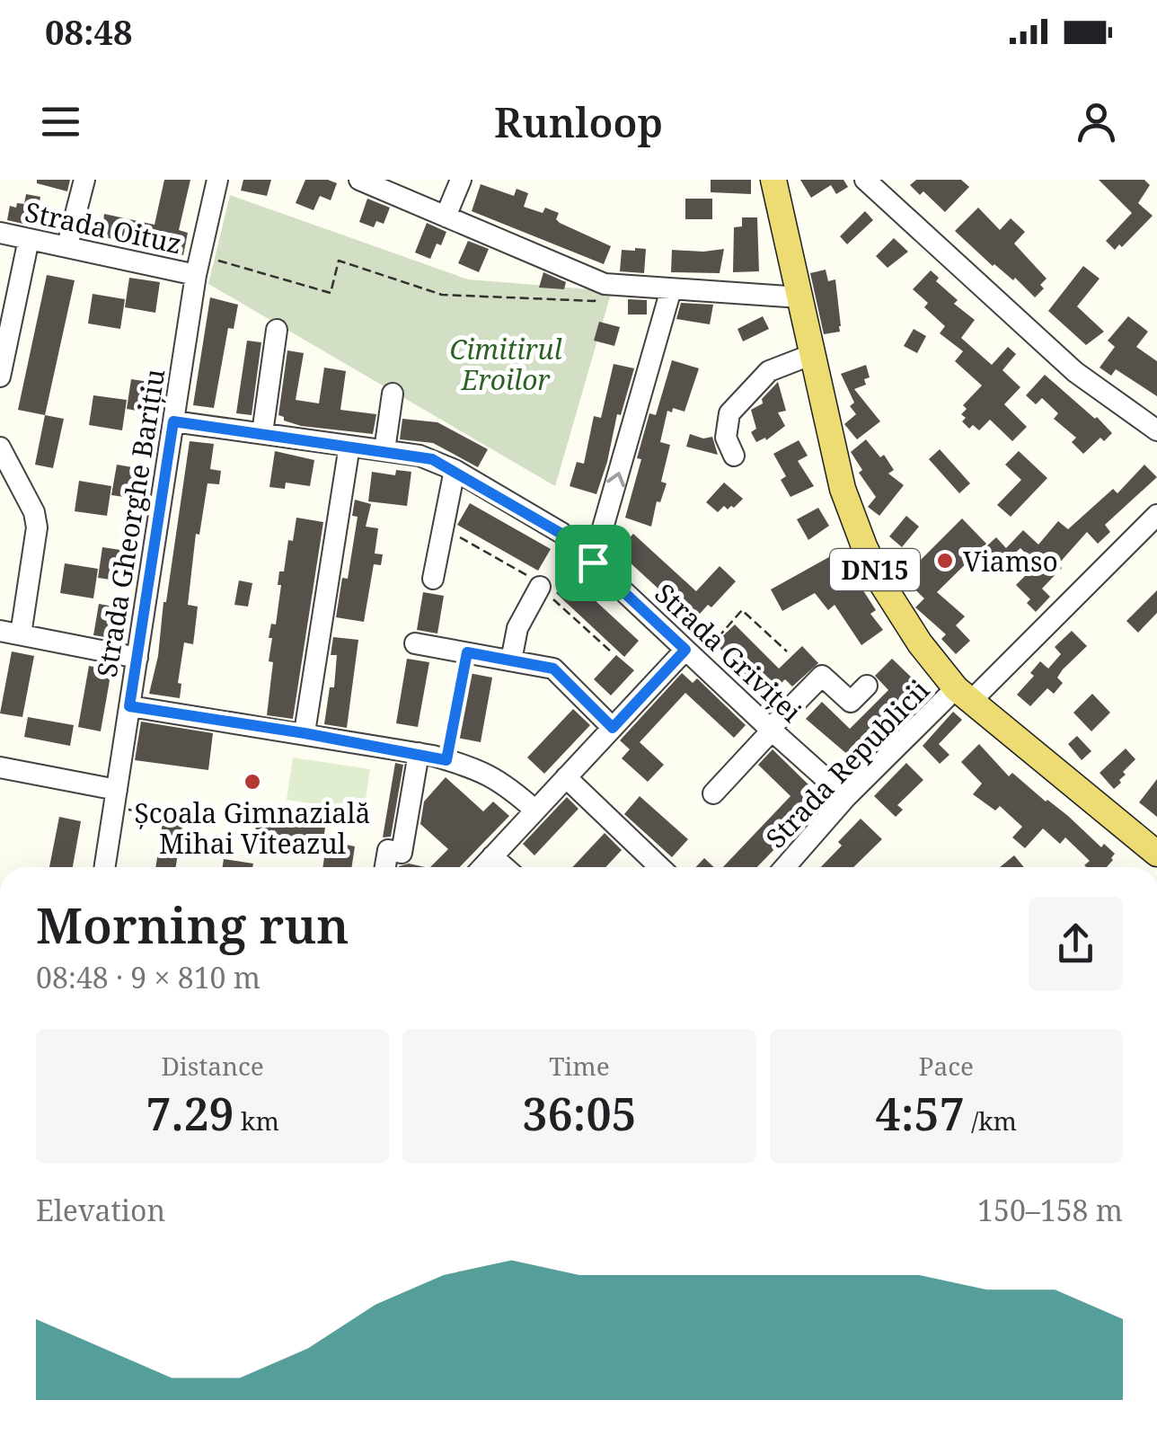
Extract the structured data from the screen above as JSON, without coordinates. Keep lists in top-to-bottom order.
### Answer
{
  "streets": {
    "main road": ["DN15"],
    "street": [
      "Strada Oituz",
      "Strada Gheorghe Barițiu",
      "Strada Griviței",
      "Strada Republicii"
    ]
  },
  "crossings": [
    ["Strada Oituz", "Strada Gheorghe Barițiu"],
    ["Strada Gheorghe Barițiu", "Strada Griviței"],
    ["DN15", "Strada Republicii"],
    ["Strada Griviței", "Strada Republicii"]
  ],
  "parks": ["Cimitirul Eroilor"],
  "places": ["Viamso", "Școala Gimnazială Mihai Viteazul"],
  "page": {
    "status": "08:48",
    "header": "Runloop",
    "heading": ["Morning run", "08:48 · 9 × 810 m"],
    "stats": [
      ["Distance", "7.29 km"],
      ["Time", "36:05"],
      ["Pace", "4:57 /km"]
    ],
    "chart": ["Elevation", "150–158 m"]
  }
}
